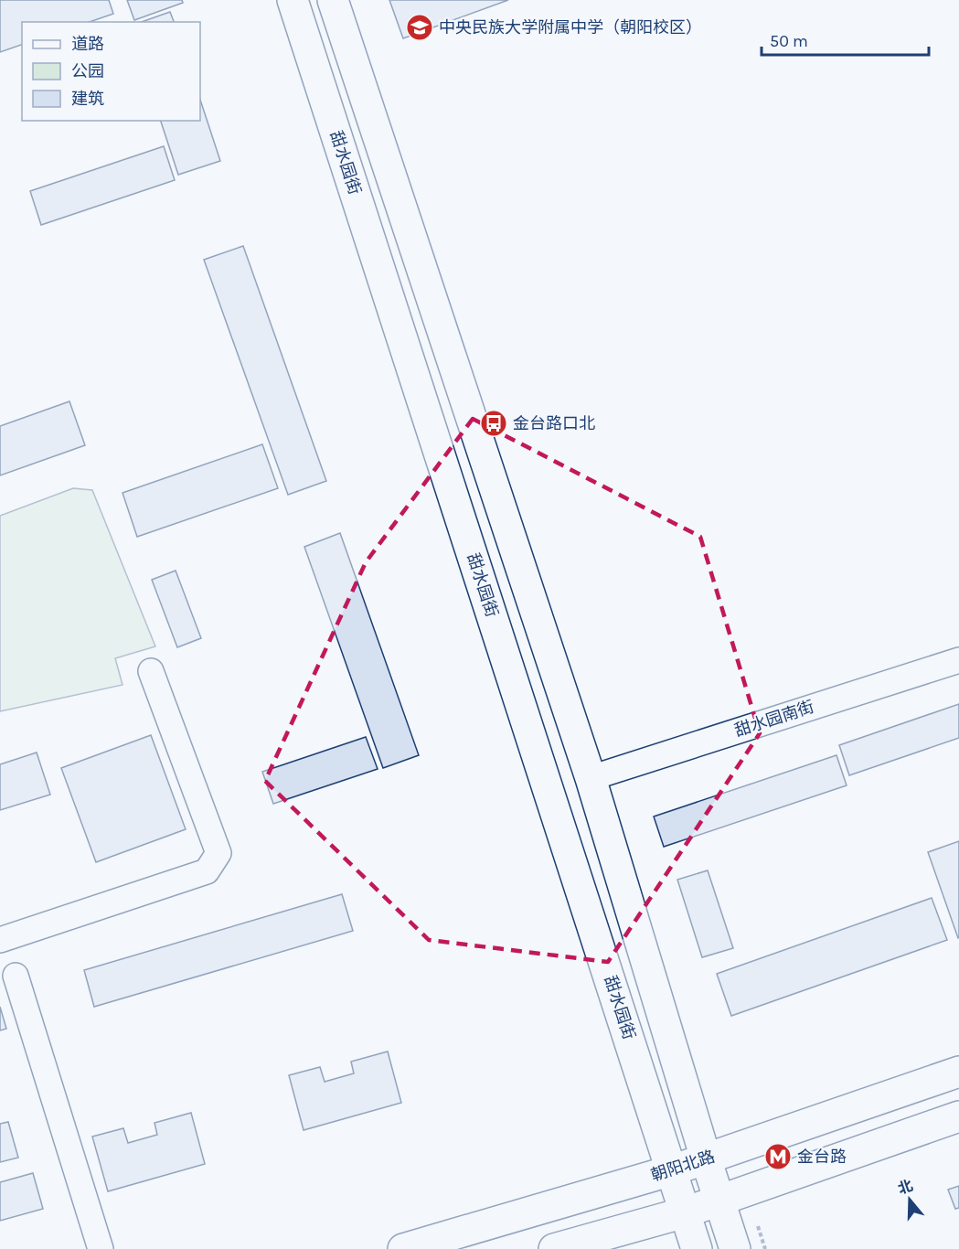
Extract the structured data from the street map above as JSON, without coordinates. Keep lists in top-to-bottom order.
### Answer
{
  "streets": {
    "main road": ["甜水园街", "朝阳北路"],
    "street": ["甜水园南街"]
  },
  "crossings": [
    ["甜水园街", "朝阳北路"]
  ],
  "places": {
    "school or university": ["中央民族大学附属中学（朝阳校区）"],
    "bus stop": ["金台路口北"],
    "metro station": ["金台路"]
  },
  "legend": ["道路", "公园", "建筑"],
  "scale_bar": "50 m",
  "north": "top"
}
